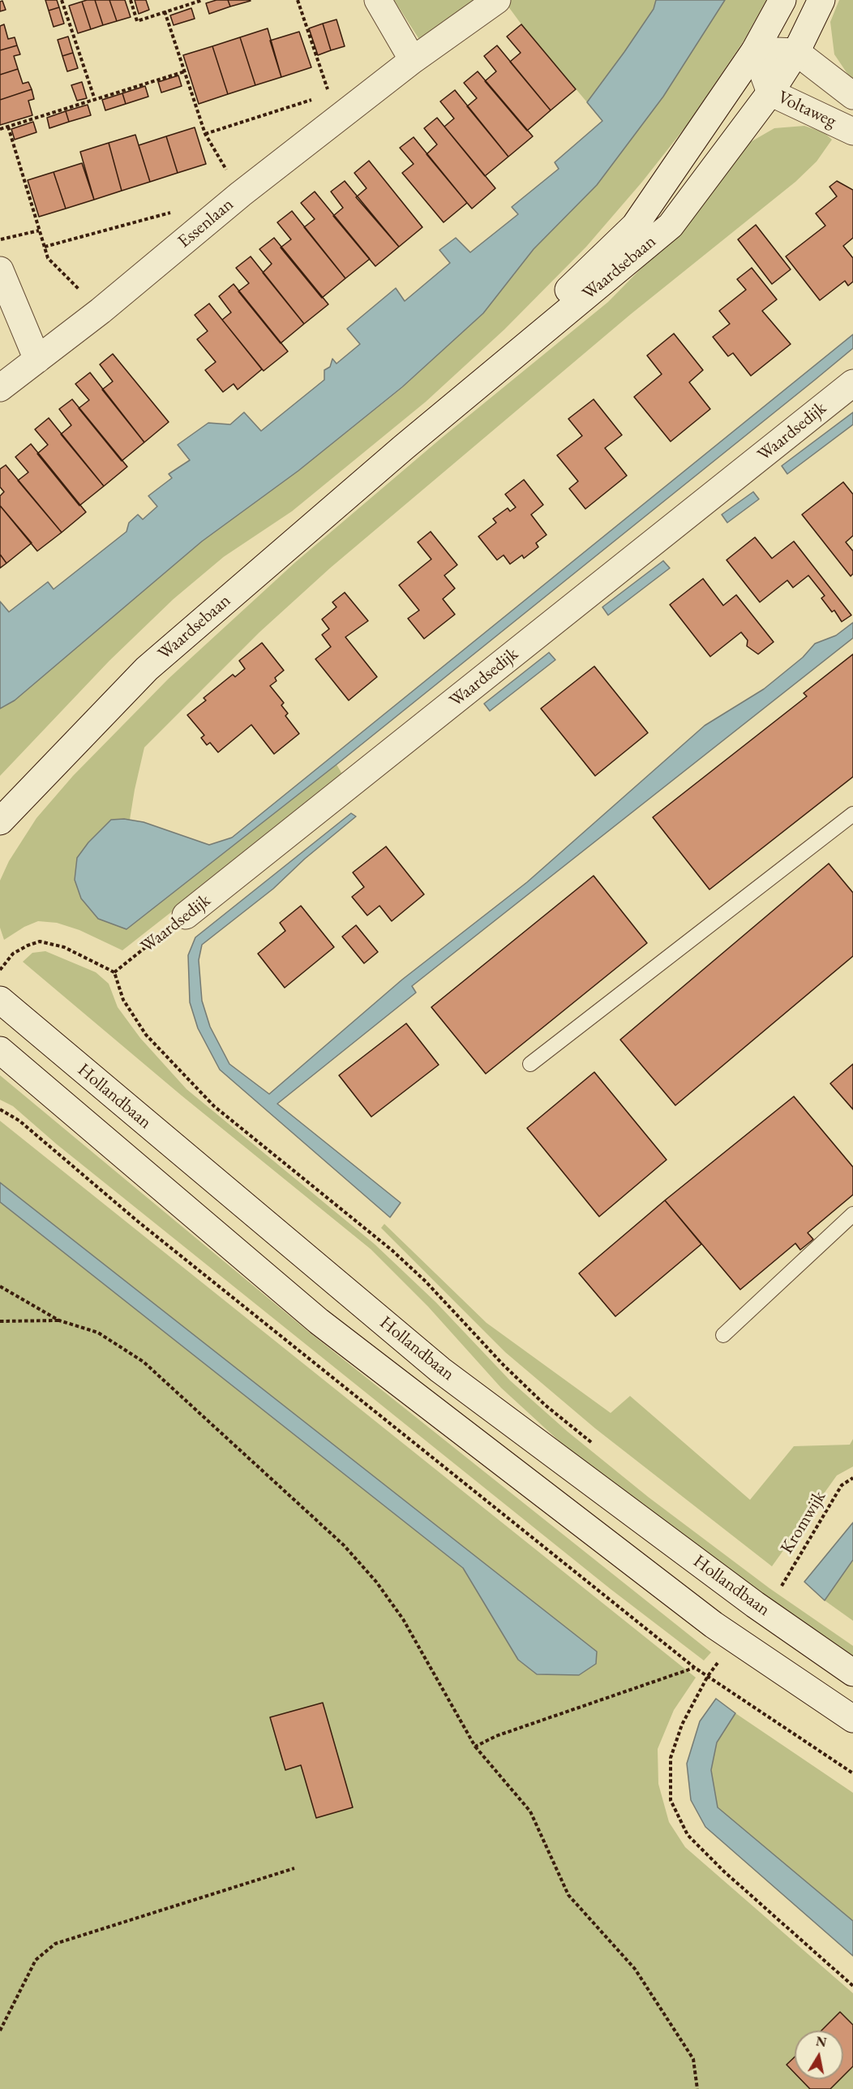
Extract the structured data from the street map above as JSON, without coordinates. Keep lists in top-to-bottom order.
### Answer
{
  "streets": {
    "main road": [
      "Voltaweg",
      "Essenlaan",
      "Waardsebaan",
      "Waardsedijk",
      "Hollandbaan"
    ],
    "path": ["Kromwijk"]
  },
  "crossings": [
    ["Voltaweg", "Waardsebaan"],
    ["Hollandbaan", "Kromwijk"]
  ],
  "north": "top"
}
